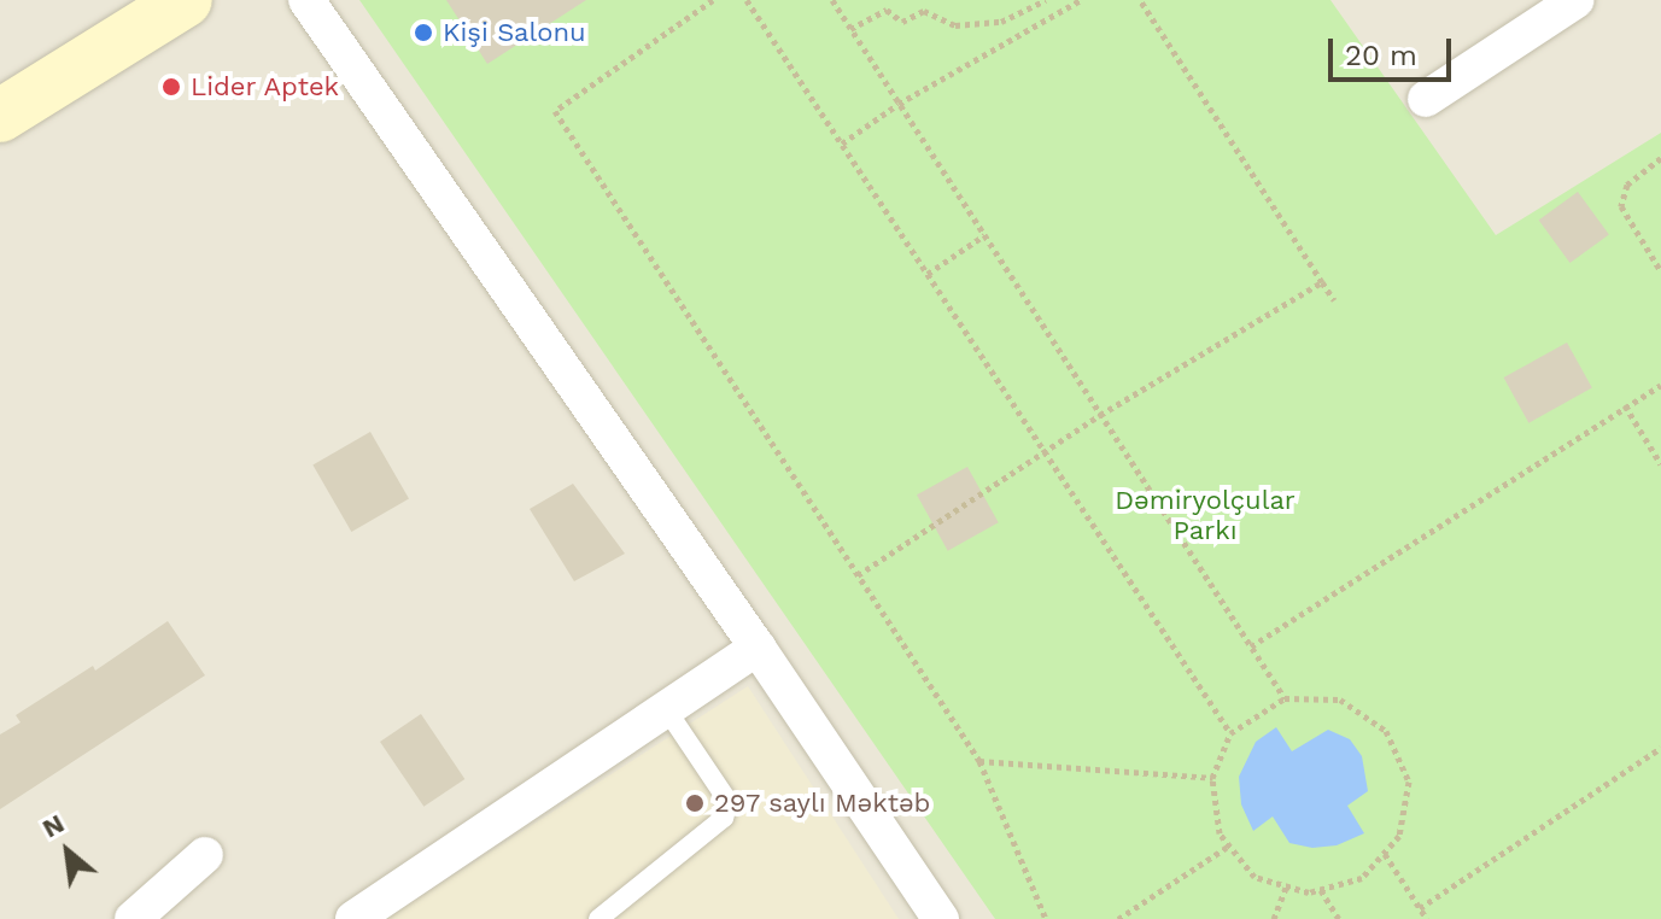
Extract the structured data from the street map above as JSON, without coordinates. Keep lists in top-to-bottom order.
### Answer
{
  "parks": ["Dəmiryolçular Parkı"],
  "places": ["Kişi Salonu", "Lider Aptek", "297 saylı Məktəb"],
  "scale_bar": "20 m",
  "north": "top left"
}
